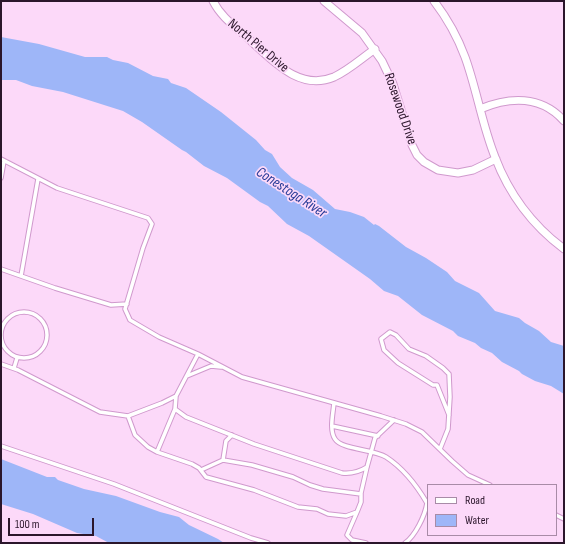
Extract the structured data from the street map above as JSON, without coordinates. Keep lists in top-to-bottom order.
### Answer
{
  "streets": {
    "street": ["North Pier Drive", "Rosewood Drive"]
  },
  "crossings": [
    ["North Pier Drive", "Rosewood Drive"]
  ],
  "water": ["Conestoga River"],
  "legend": ["Road", "Water"],
  "scale_bar": "100 m"
}
